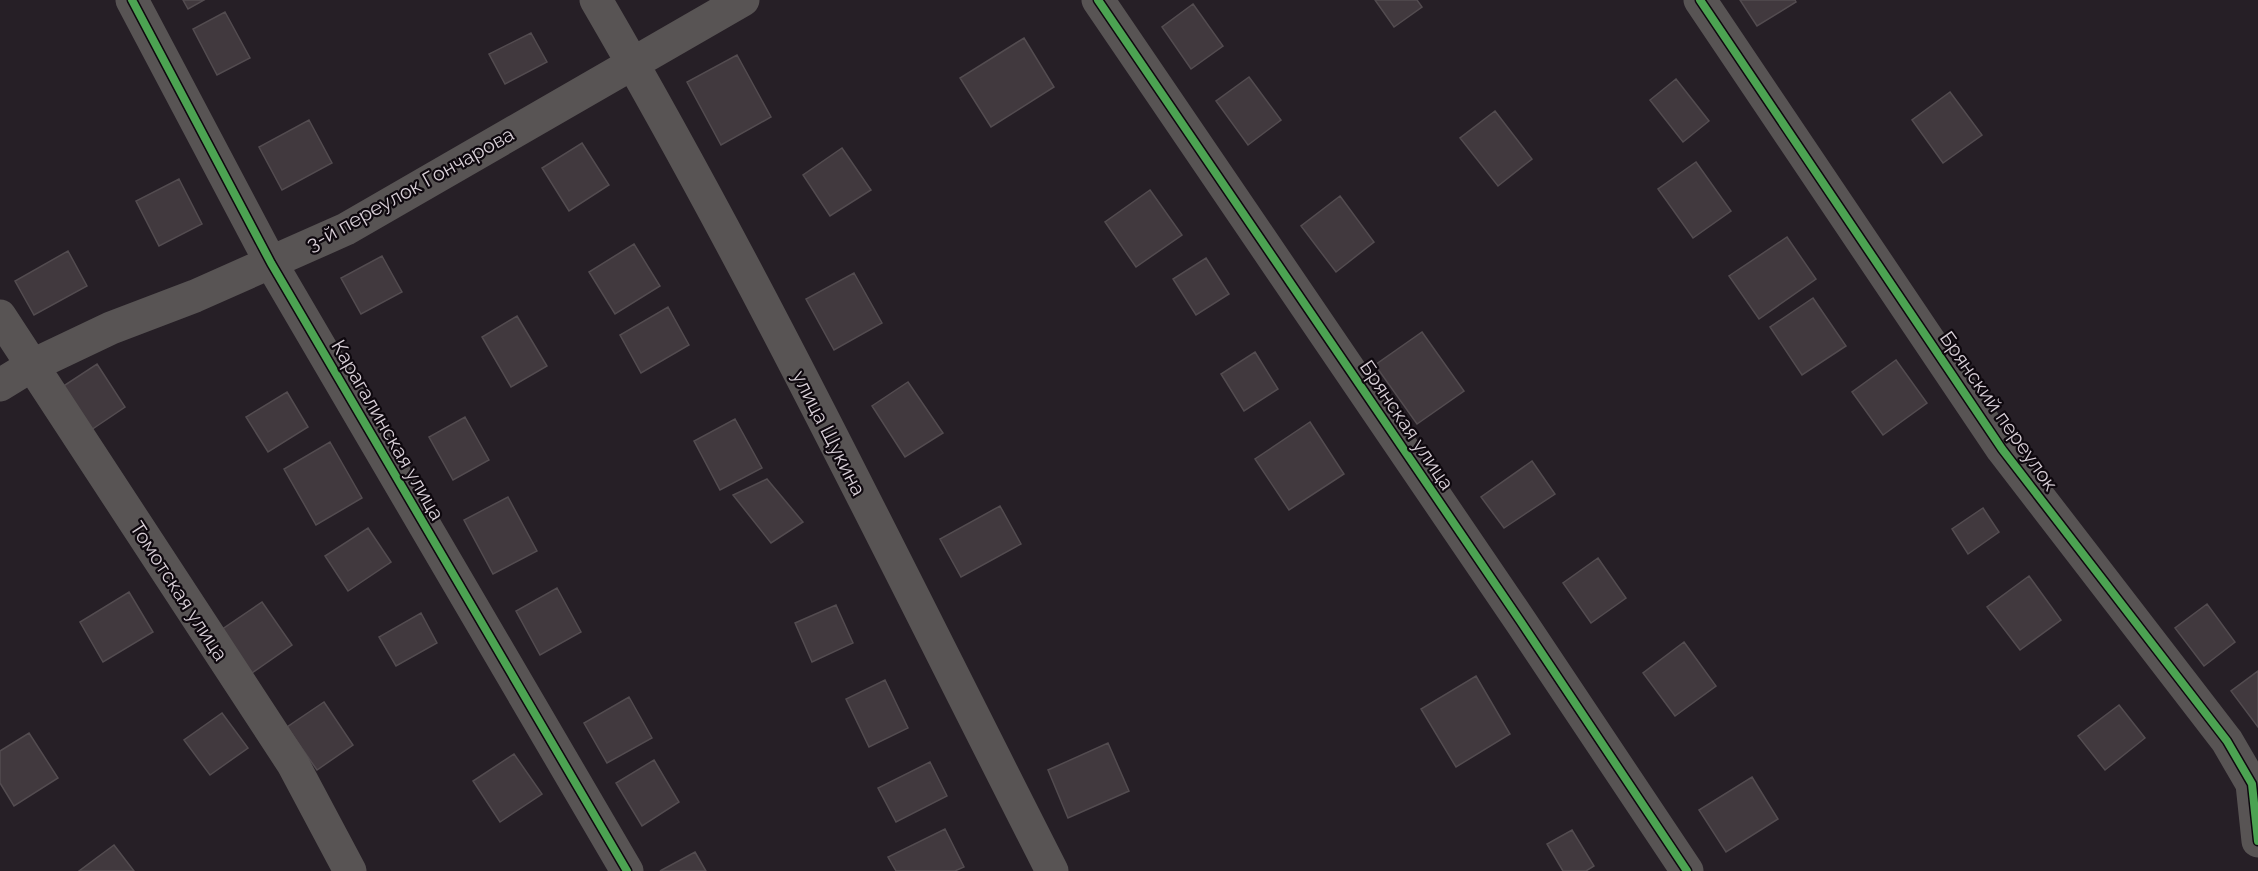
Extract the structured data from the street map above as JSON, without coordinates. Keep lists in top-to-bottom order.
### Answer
{
  "streets": {
    "street": [
      "3-й переулок Гончарова",
      "Брянский переулок",
      "Брянская улица",
      "Карагалинская улица",
      "улица Щукина",
      "Томотская улица"
    ]
  },
  "crossings": [
    ["3-й переулок Гончарова", "Карагалинская улица"],
    ["3-й переулок Гончарова", "улица Щукина"],
    ["3-й переулок Гончарова", "Томотская улица"]
  ]
}
